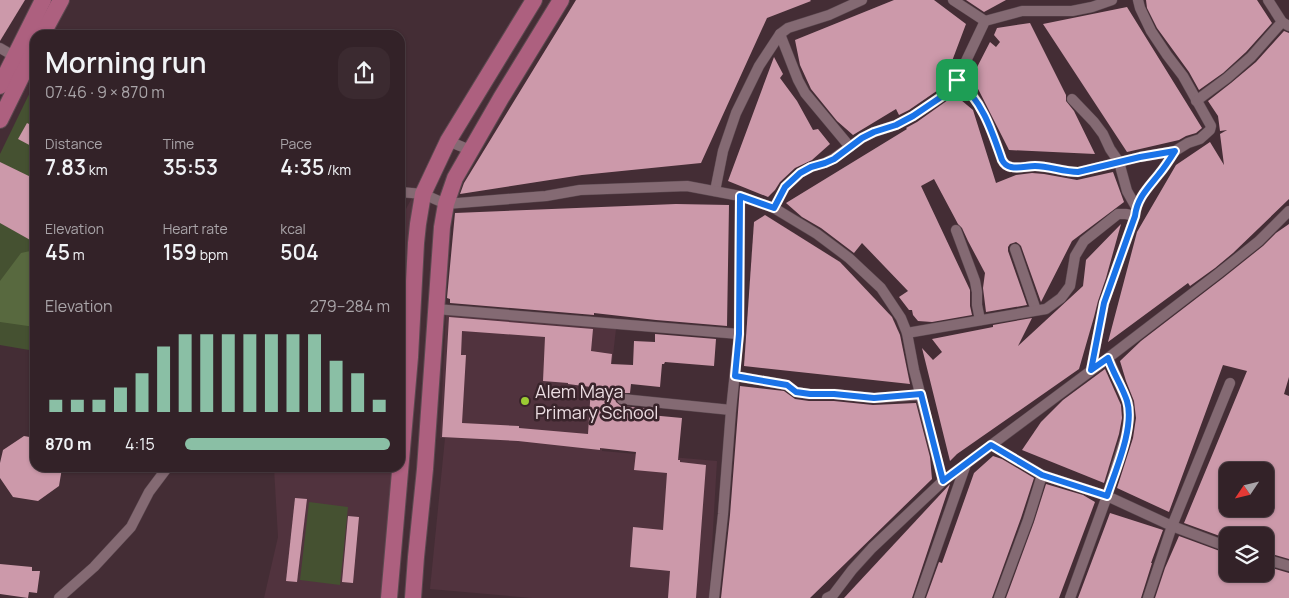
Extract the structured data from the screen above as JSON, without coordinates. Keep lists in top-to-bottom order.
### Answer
{
  "places": ["Alem Maya Primary School"],
  "north": "bottom left",
  "page": {
    "heading": ["Morning run", "07:46 · 9 × 870 m"],
    "stats": [
      ["Distance", "7.83 km"],
      ["Time", "35:53"],
      ["Pace", "4:35 /km"],
      ["Elevation", "45 m"],
      ["Heart rate", "159 bpm"],
      ["kcal", "504"]
    ],
    "chart": ["Elevation", "279–284 m"],
    "list": [
      {
        "name": "870 m",
        "note": "4:15"
      }
    ]
  }
}
